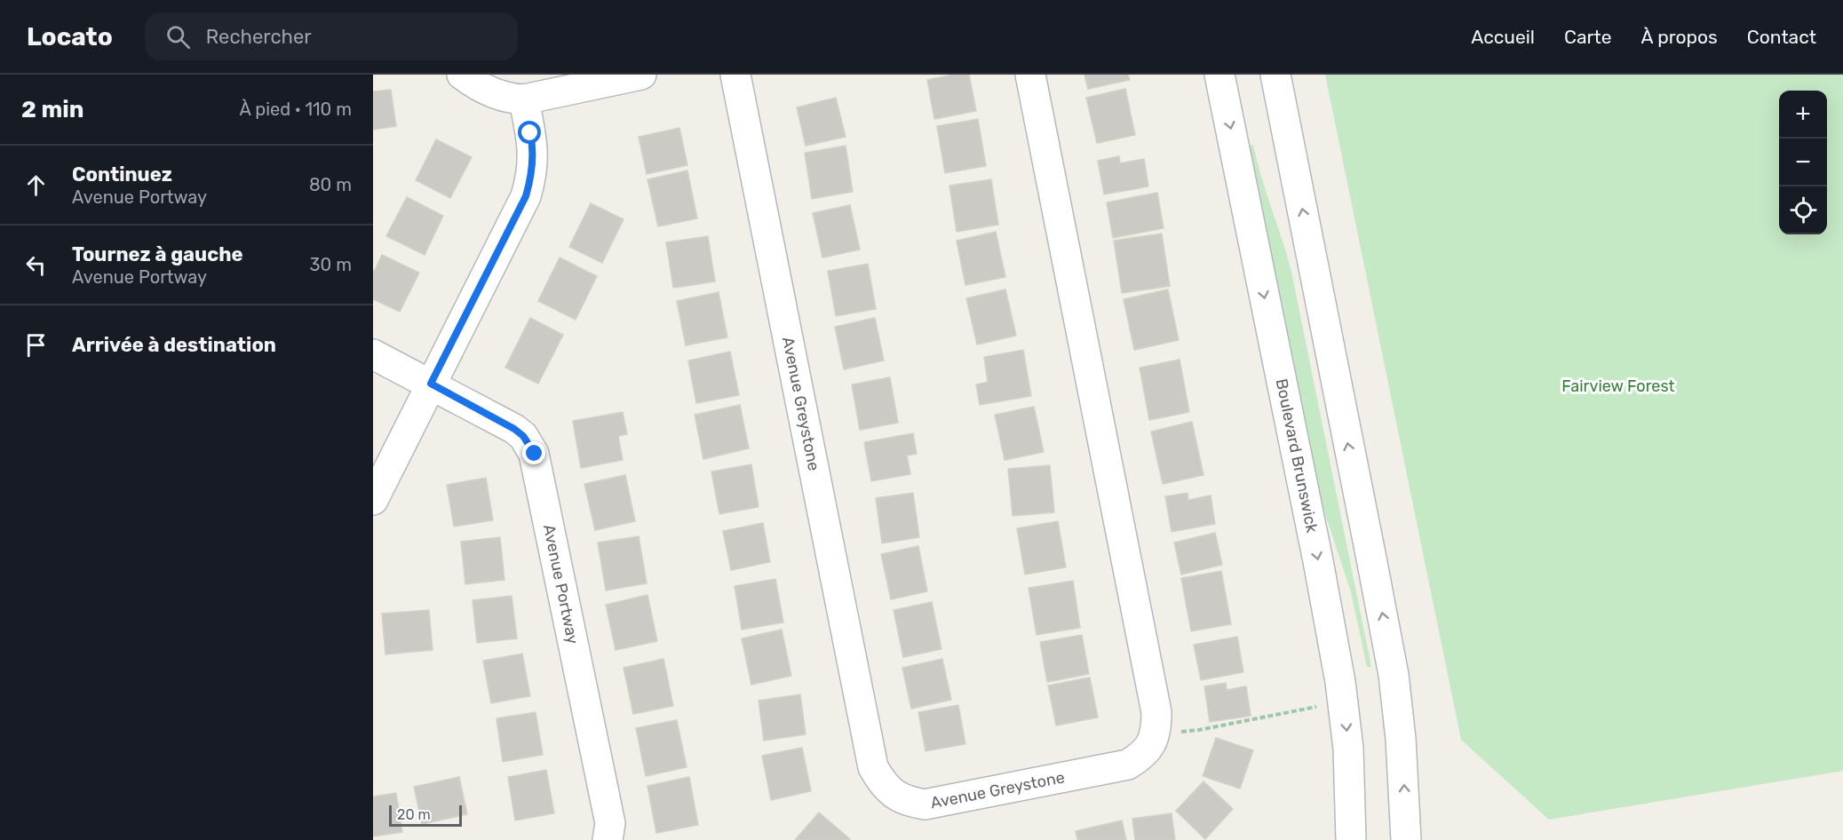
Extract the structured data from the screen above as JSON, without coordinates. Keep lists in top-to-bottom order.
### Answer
{
  "streets": {
    "street": ["Avenue Greystone", "Boulevard Brunswick", "Avenue Portway"]
  },
  "parks": ["Fairview Forest"],
  "scale_bar": "20 m",
  "page": {
    "header": "Locato",
    "search": "Rechercher",
    "nav": [
      "Accueil",
      "Carte",
      "À propos",
      "Contact"
    ],
    "heading": ["2 min", "À pied · 110 m"],
    "map_buttons": ["+", "−"],
    "list": [
      ["Continuez", "Avenue Portway", "80 m"],
      ["Tournez à gauche", "Avenue Portway", "30 m"],
      "Arrivée à destination"
    ],
    "scale": "20 m"
  }
}
